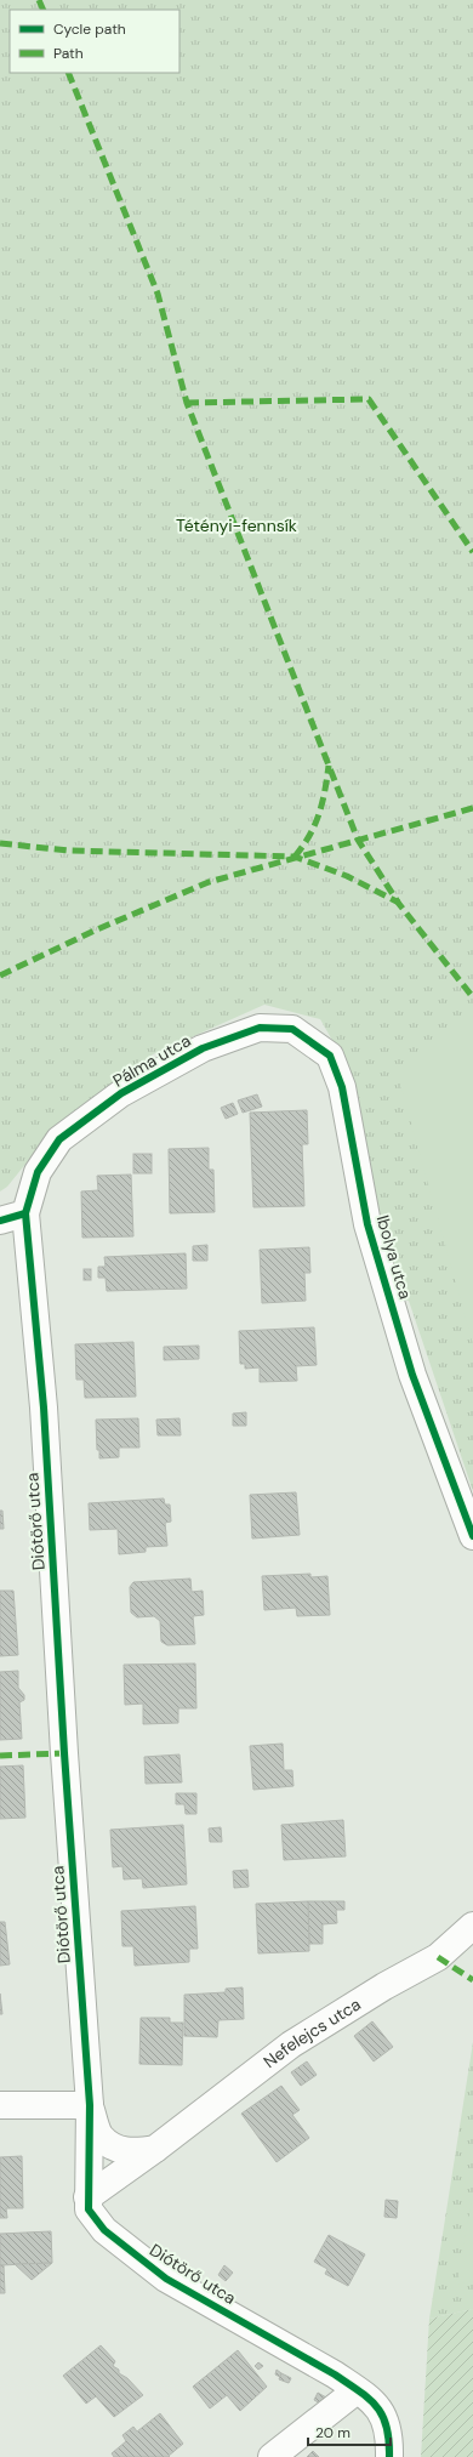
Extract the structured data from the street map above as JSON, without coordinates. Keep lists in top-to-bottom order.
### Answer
{
  "streets": {
    "street": [
      "Pálma utca",
      "Ibolya utca",
      "Diótörő utca",
      "Nefelejcs utca"
    ]
  },
  "crossings": [
    ["Pálma utca", "Ibolya utca"],
    ["Pálma utca", "Diótörő utca"],
    ["Diótörő utca", "Nefelejcs utca"]
  ],
  "parks": ["Tétényi-fennsík"],
  "legend": ["Cycle path", "Path"],
  "scale_bar": "20 m"
}
